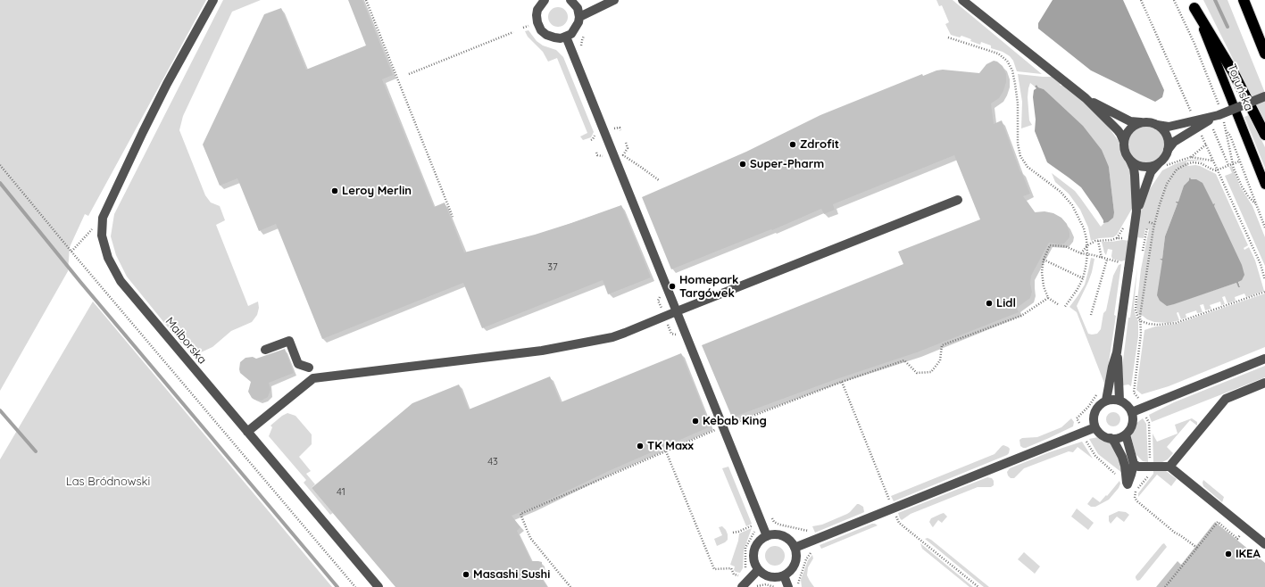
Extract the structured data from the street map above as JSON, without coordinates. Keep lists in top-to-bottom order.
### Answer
{
  "streets": {
    "main road": ["Toruńska"],
    "street": ["Malborska"]
  },
  "parks": ["Las Bródnowski"],
  "places": [
    "Zdrofit",
    "Super-Pharm",
    "Leroy Merlin",
    "Homepark Targówek",
    "Lidl",
    "Kebab King",
    "TK Maxx",
    "IKEA",
    "Masashi Sushi"
  ],
  "house_numbers": ["37", "43", "41"]
}
